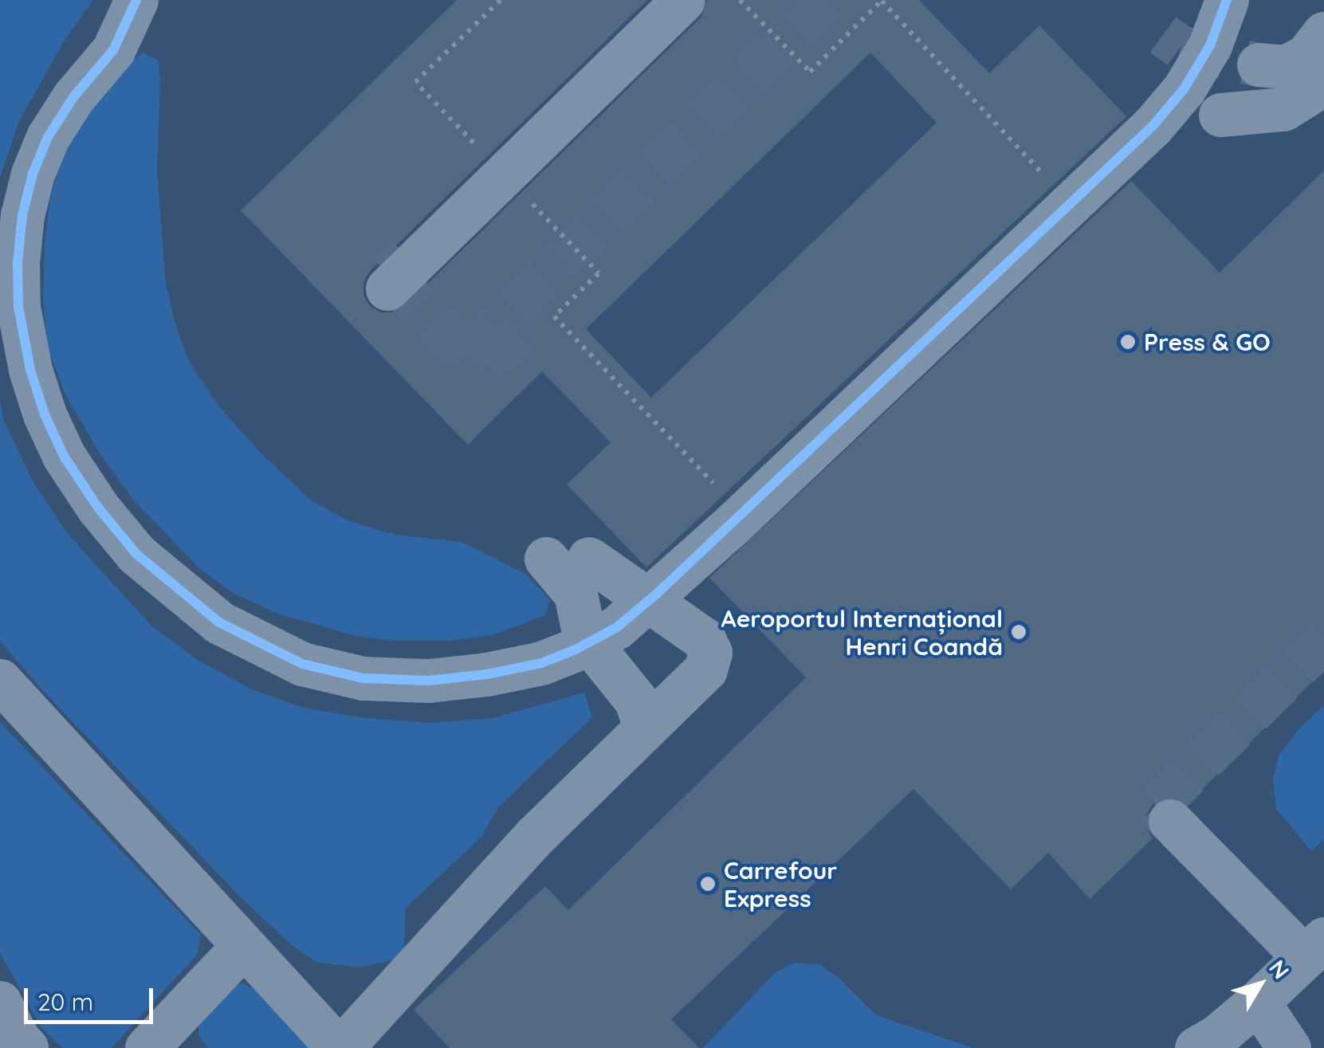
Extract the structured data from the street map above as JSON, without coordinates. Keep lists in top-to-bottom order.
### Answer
{
  "places": ["Press & GO", "Aeroportul Internațional Henri Coandă", "Carrefour Express"],
  "scale_bar": "20 m",
  "north": "top right"
}
